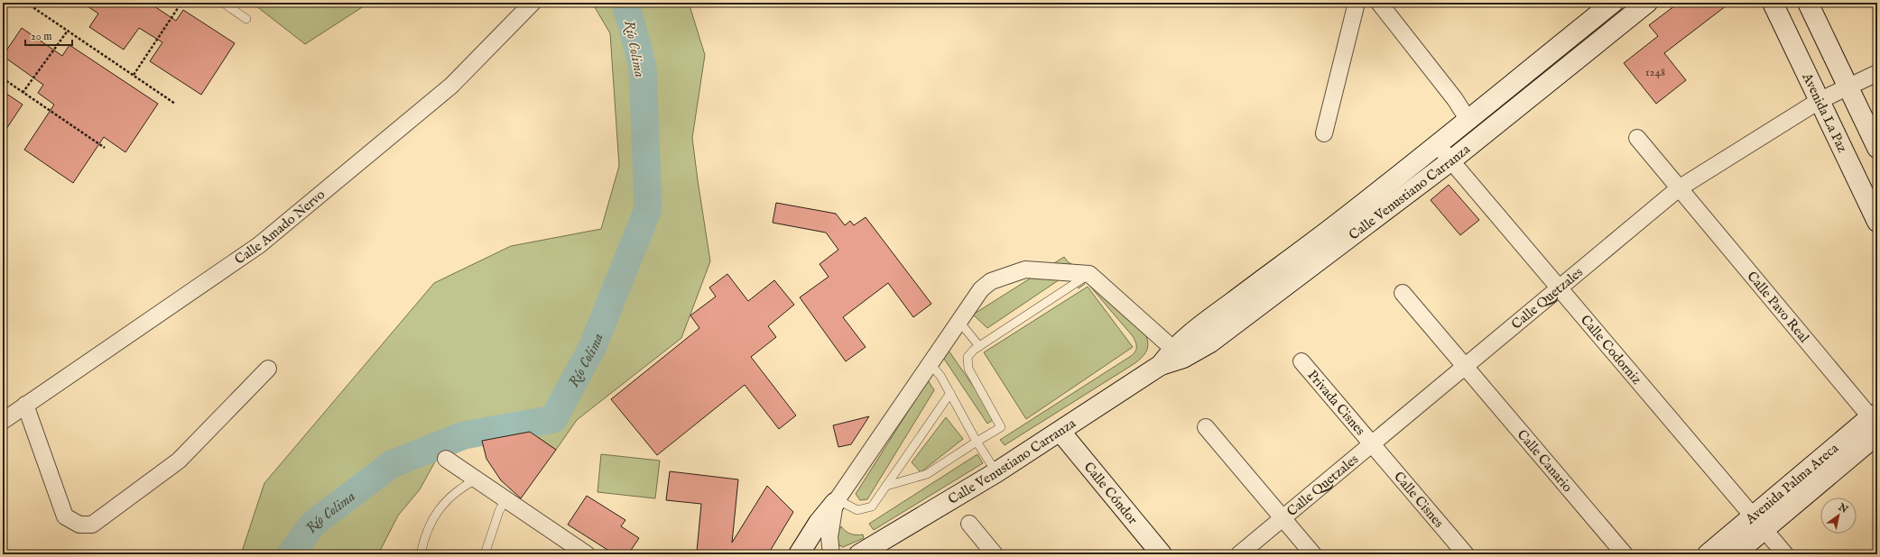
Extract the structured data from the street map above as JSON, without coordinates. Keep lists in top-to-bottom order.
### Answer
{
  "streets": {
    "street": [
      "Avenida La Paz",
      "Calle Venustiano Carranza",
      "Calle Amado Nervo",
      "Calle Quetzales",
      "Calle Pavo Real",
      "Calle Codorniz",
      "Privada Cisnes",
      "Calle Canario",
      "Avenida Palma Areca",
      "Calle Cóndor",
      "Calle Cisnes"
    ]
  },
  "crossings": [
    ["Avenida La Paz", "Calle Quetzales"],
    ["Calle Venustiano Carranza", "Calle Codorniz"],
    ["Calle Venustiano Carranza", "Calle Cóndor"],
    ["Calle Quetzales", "Calle Pavo Real"],
    ["Calle Quetzales", "Calle Codorniz"],
    ["Calle Quetzales", "Privada Cisnes"],
    ["Calle Quetzales", "Calle Canario"],
    ["Calle Quetzales", "Calle Cisnes"],
    ["Calle Pavo Real", "Avenida Palma Areca"],
    ["Calle Codorniz", "Avenida Palma Areca"],
    ["Privada Cisnes", "Calle Cisnes"]
  ],
  "water": ["Río Colima"],
  "house_numbers": ["1248"],
  "scale_bar": "20 m",
  "north": "top right"
}
